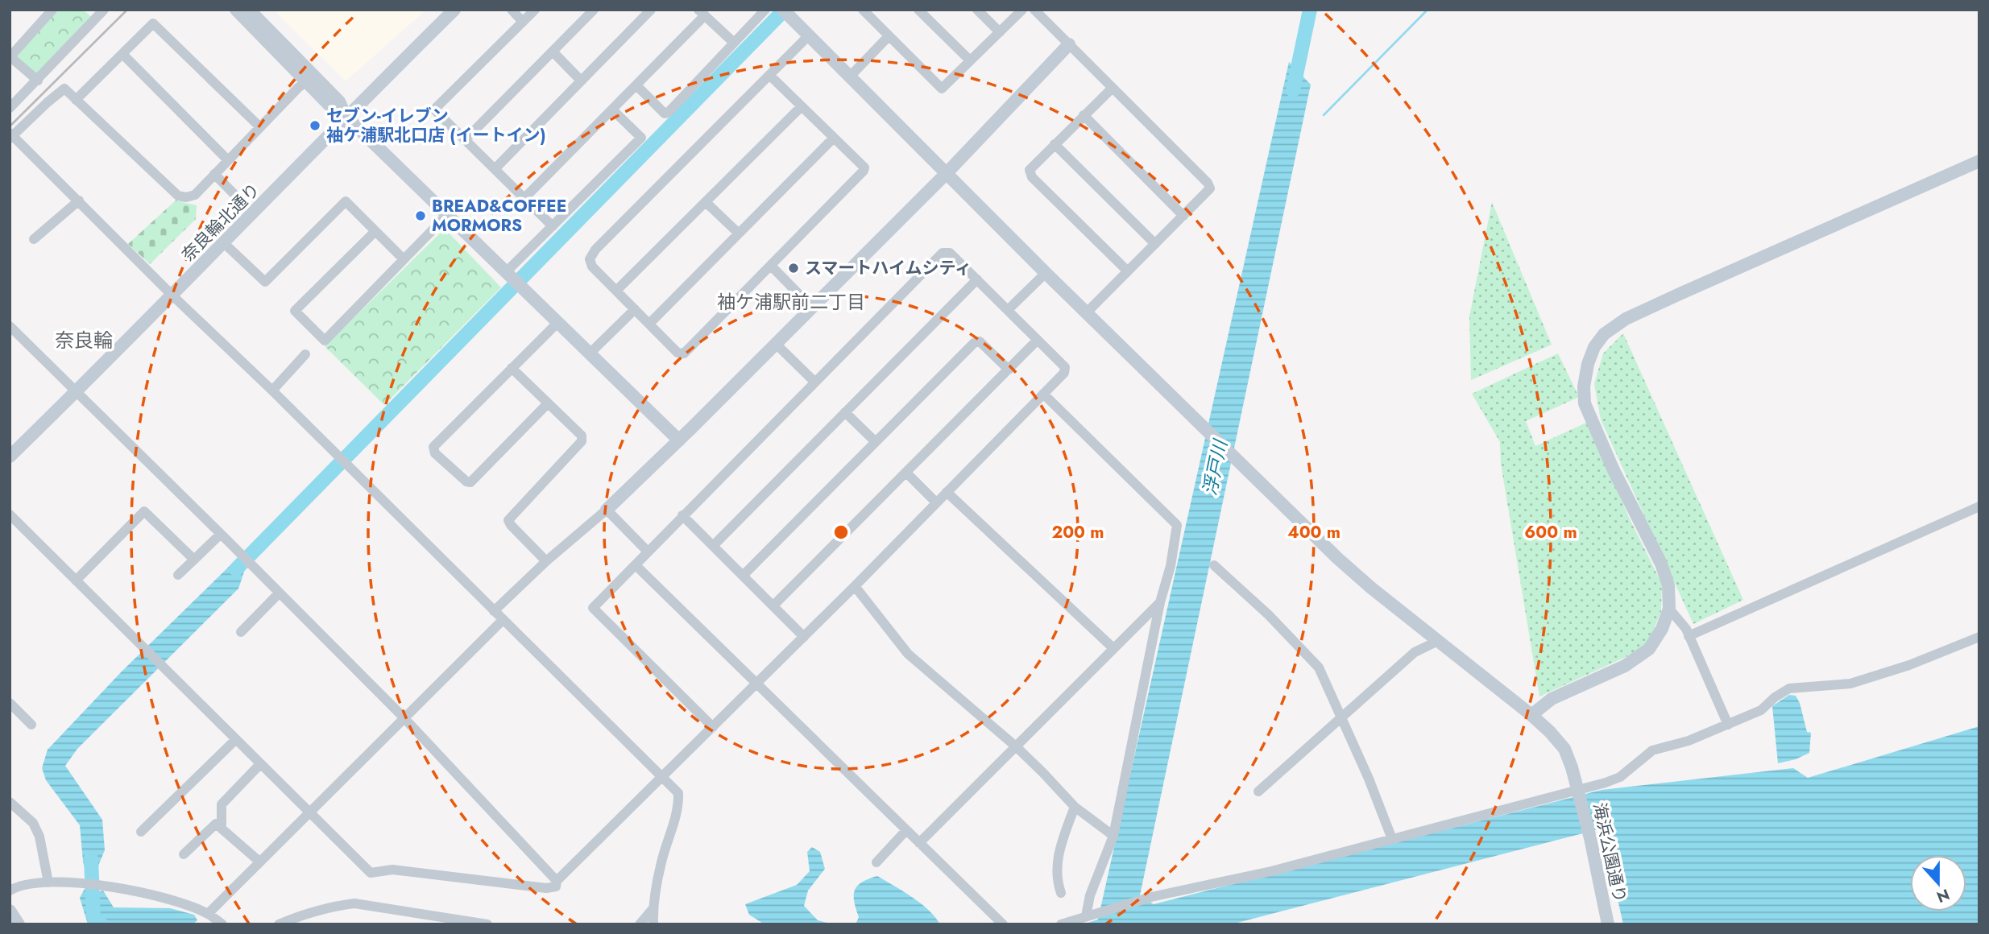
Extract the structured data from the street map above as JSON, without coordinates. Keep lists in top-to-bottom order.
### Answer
{
  "streets": {
    "street": ["奈良輪北通り", "海浜公園通り"]
  },
  "districts": ["袖ケ浦駅前二丁目", "奈良輪"],
  "water": ["浮戸川"],
  "places": ["セブン-イレブン 袖ケ浦駅北口店 (イートイン)", "BREAD&COFFEE MORMORS", "スマートハイムシティ"],
  "north": "bottom",
  "rings": ["200 m", "400 m", "600 m"]
}
